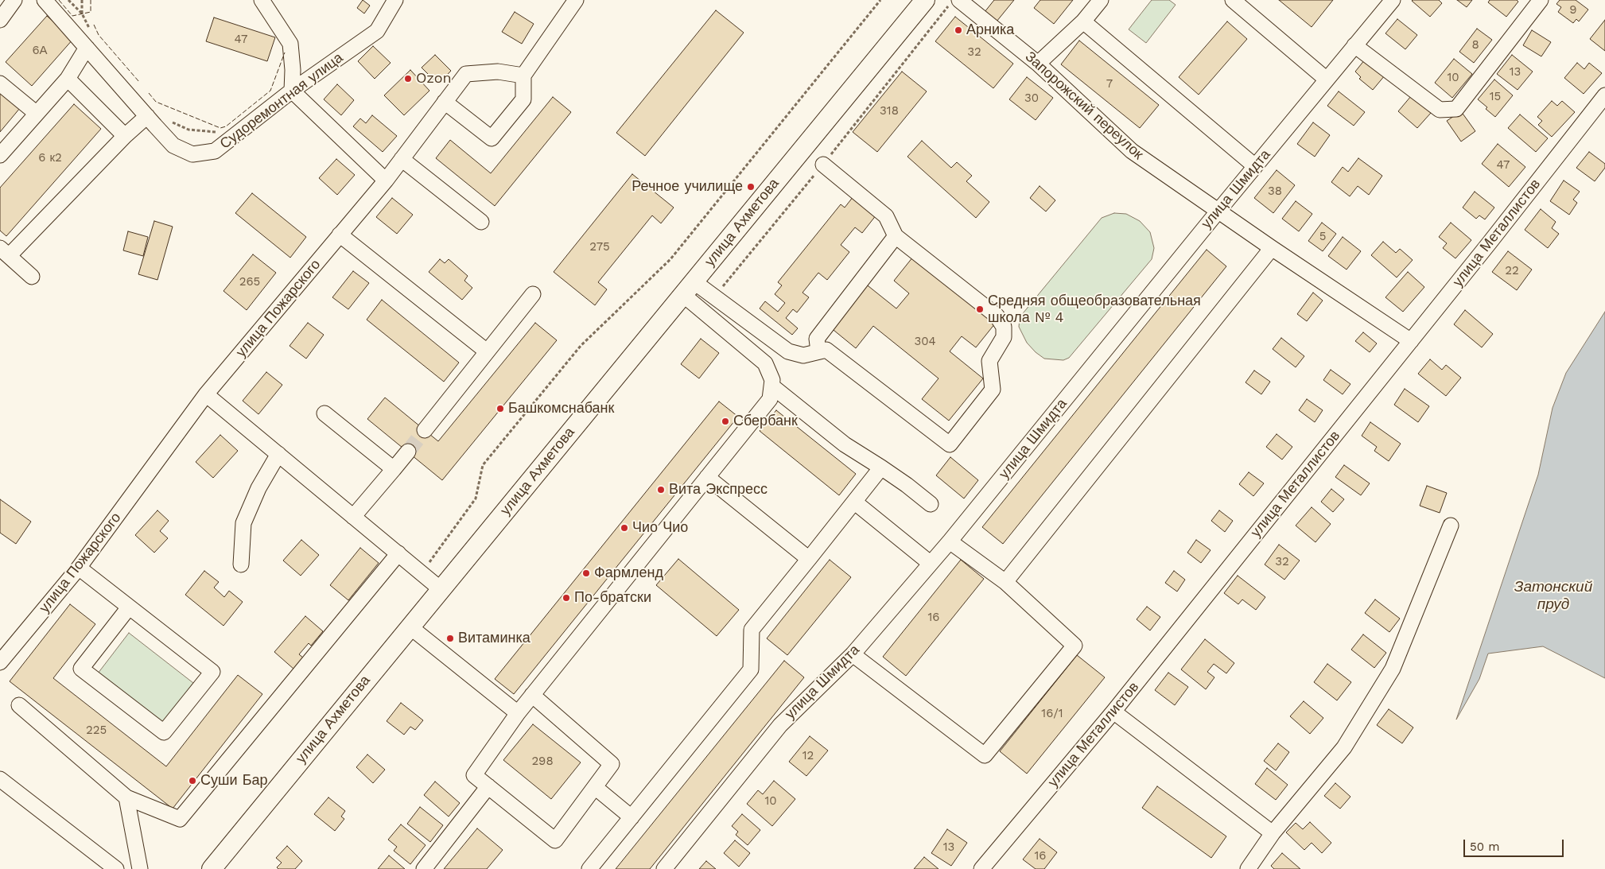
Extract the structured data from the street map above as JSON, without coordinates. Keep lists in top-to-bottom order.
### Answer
{
  "streets": {
    "main road": ["улица Ахметова"],
    "street": [
      "Судоремонтная улица",
      "Запорожский переулок",
      "улица Шмидта",
      "улица Металлистов",
      "улица Пожарского"
    ]
  },
  "crossings": [
    ["Запорожский переулок", "улица Шмидта"],
    ["Запорожский переулок", "улица Металлистов"]
  ],
  "water": ["Затонский пруд"],
  "places": [
    "Арника",
    "Ozon",
    "Речное училище",
    "Средняя общеобразовательная школа № 4",
    "Башкомснабанк",
    "Сбербанк",
    "Вита Экспресс",
    "Чио Чио",
    "Фармленд",
    "По-братски",
    "Витаминка",
    "Суши Бар"
  ],
  "house_numbers": [
    "9",
    "47",
    "8",
    "6А",
    "32",
    "13",
    "10",
    "7",
    "15",
    "30",
    "318",
    "6 к2",
    "47",
    "38",
    "5",
    "275",
    "22",
    "265",
    "304",
    "32",
    "16",
    "16/1",
    "225",
    "12",
    "298",
    "10",
    "13",
    "16"
  ],
  "scale_bar": "50 m"
}
